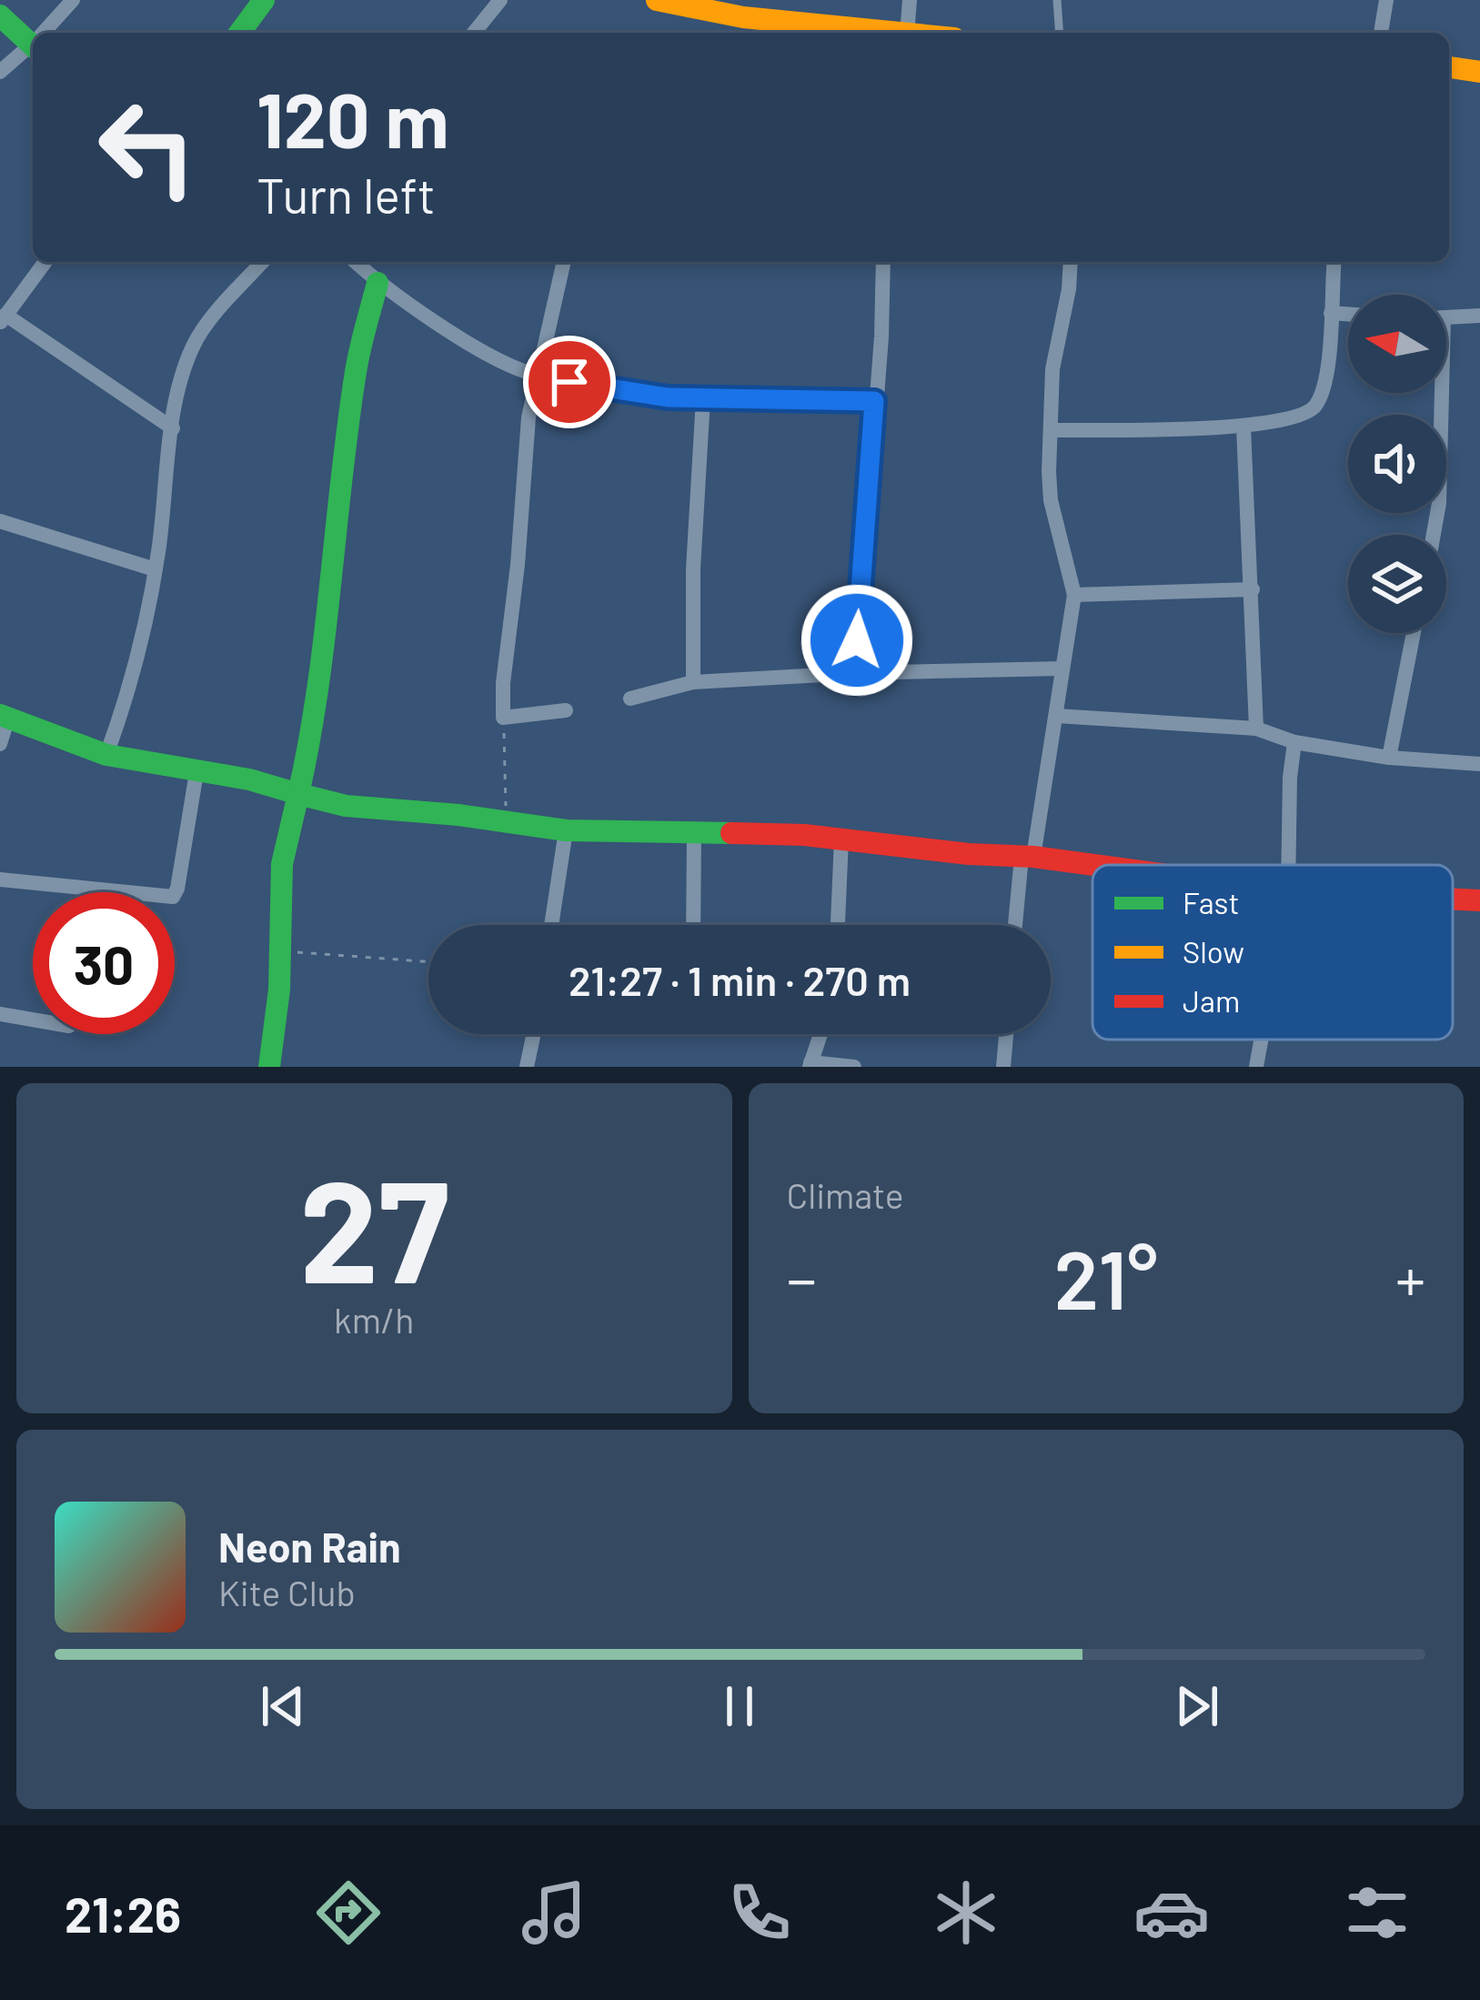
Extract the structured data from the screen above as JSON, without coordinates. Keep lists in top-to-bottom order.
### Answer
{
  "legend": ["Fast", "Slow", "Jam"],
  "north": "left",
  "page": {
    "turn": ["120 m", "Turn left"],
    "limit": "30",
    "trip": "21:27 · 1 min · 270 m",
    "tile": [
      ["27", "km/h"],
      "Climate"
    ],
    "heat": ["−", "21°", "+"],
    "song": ["Neon Rain", "Kite Club"],
    "tabs": "21:26"
  }
}
